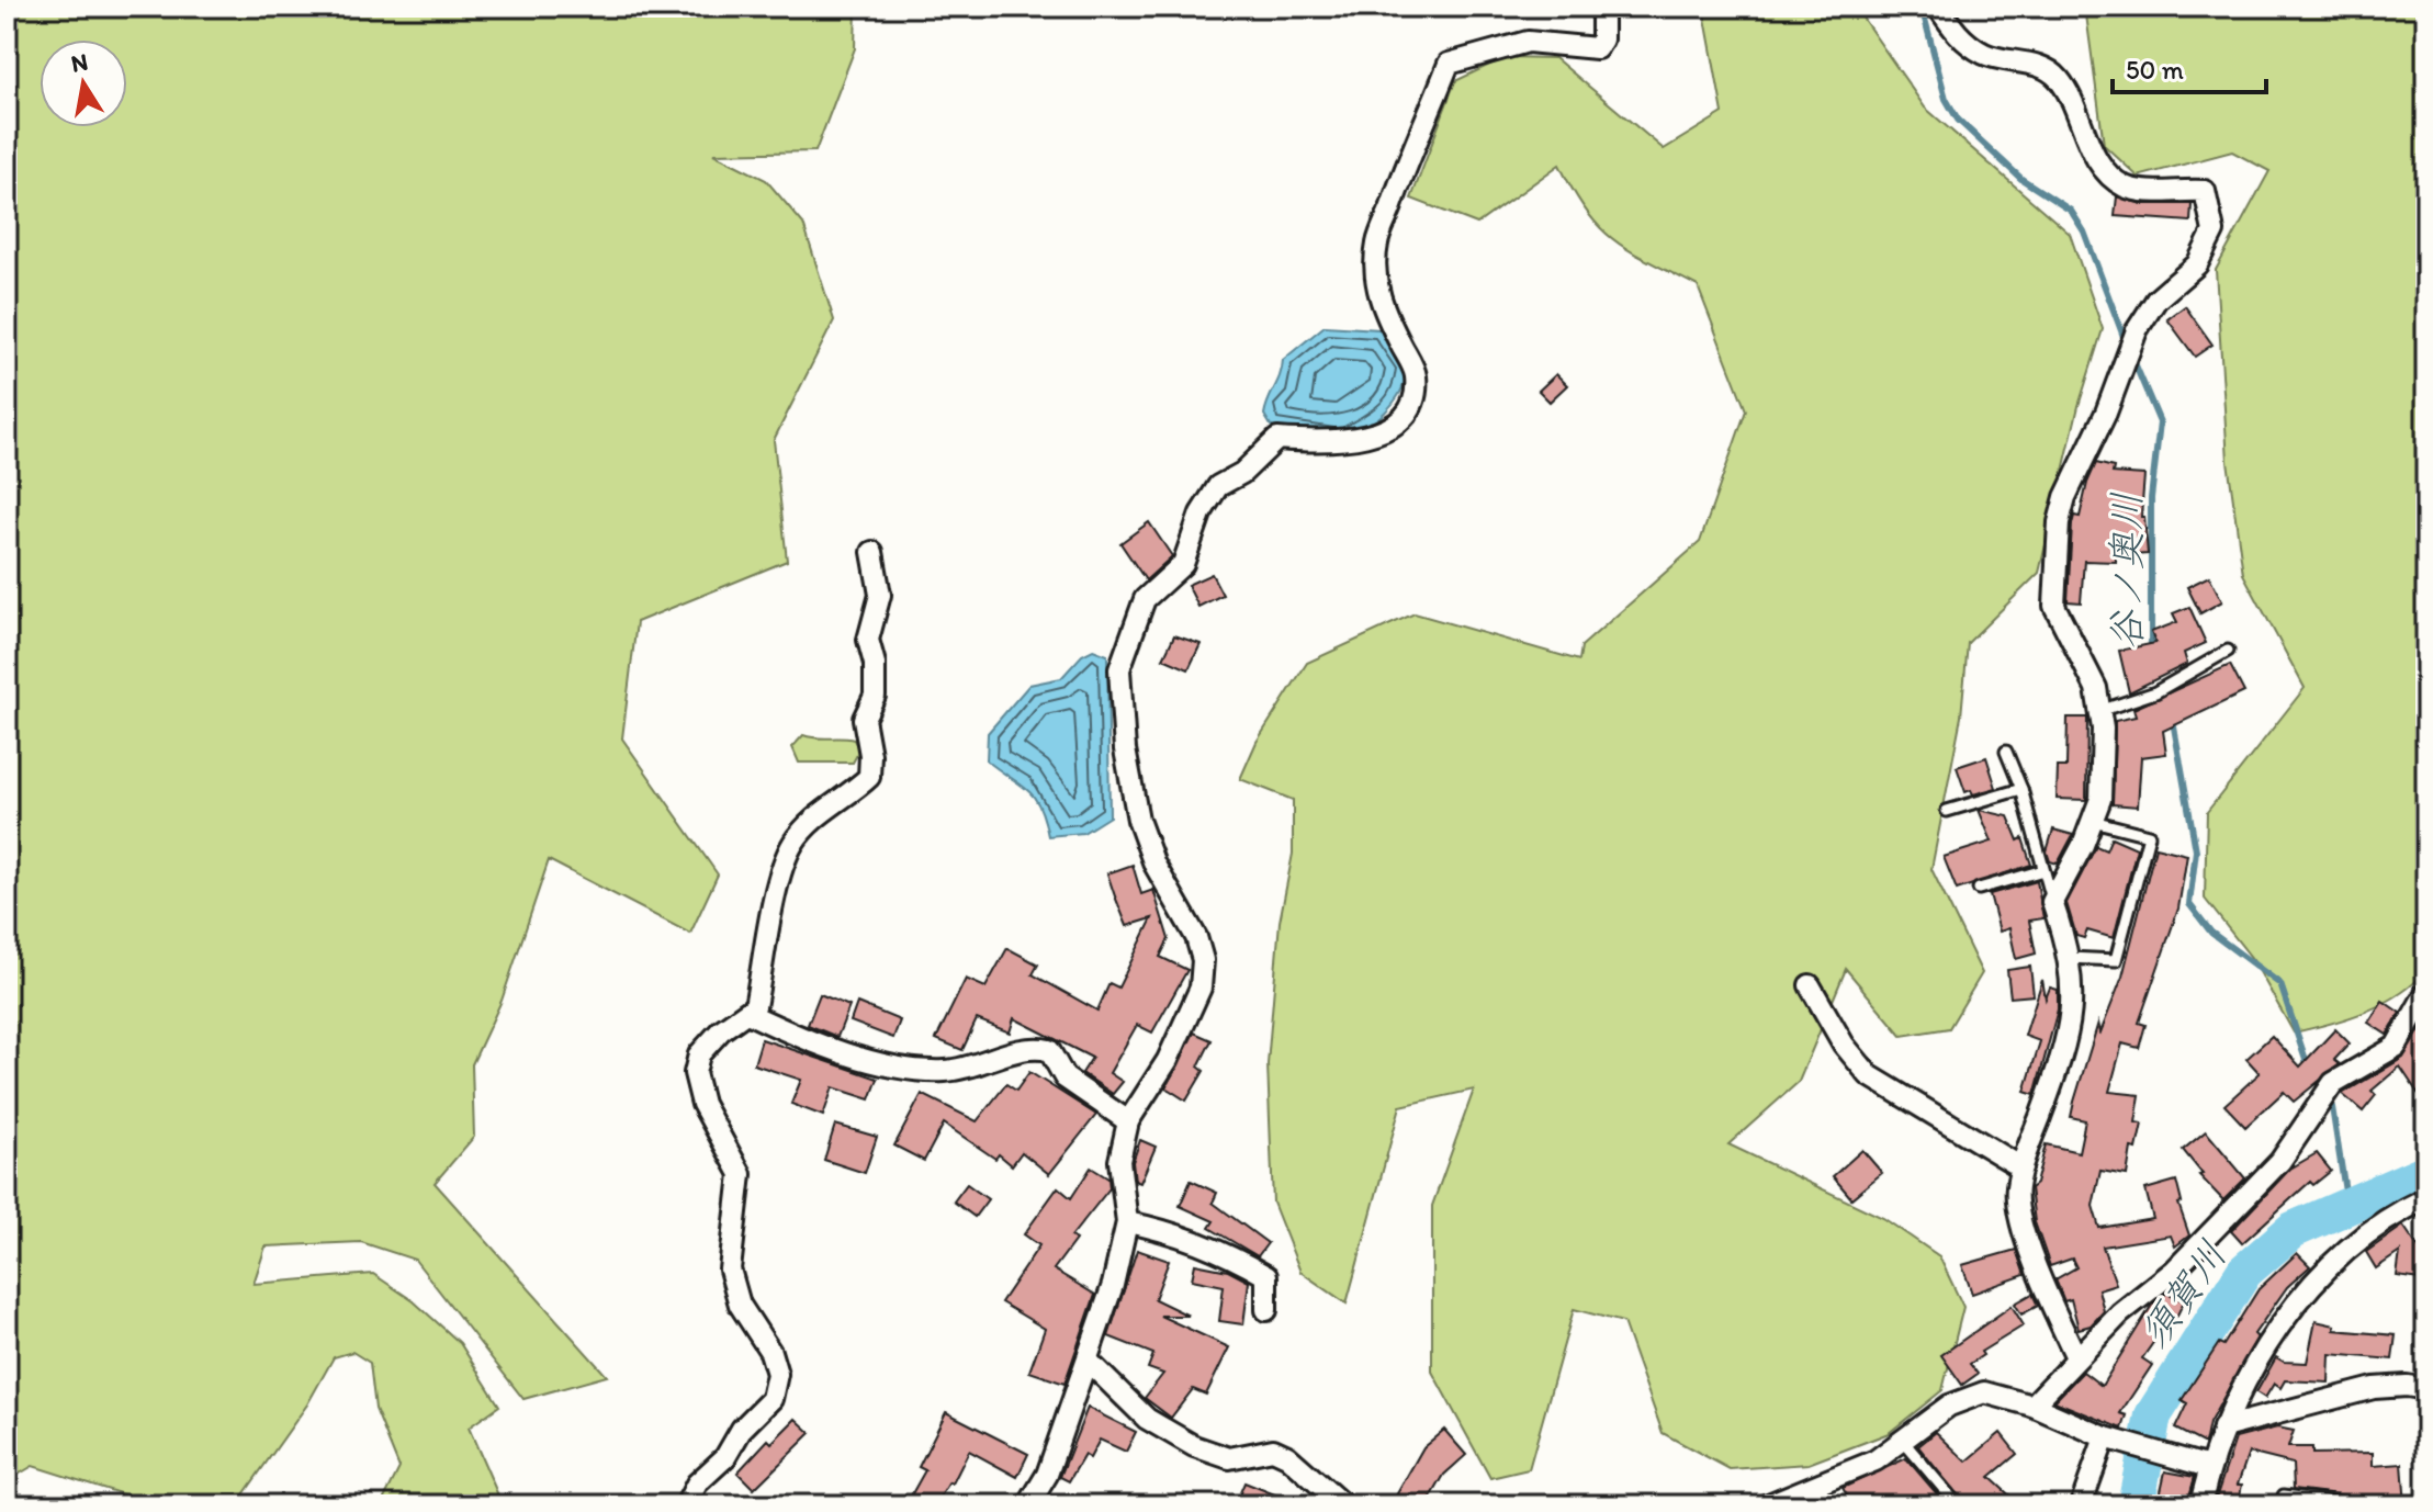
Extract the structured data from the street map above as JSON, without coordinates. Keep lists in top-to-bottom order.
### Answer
{
  "water": ["谷ノ奥川", "須賀川"],
  "scale_bar": "50 m",
  "north": "top"
}
